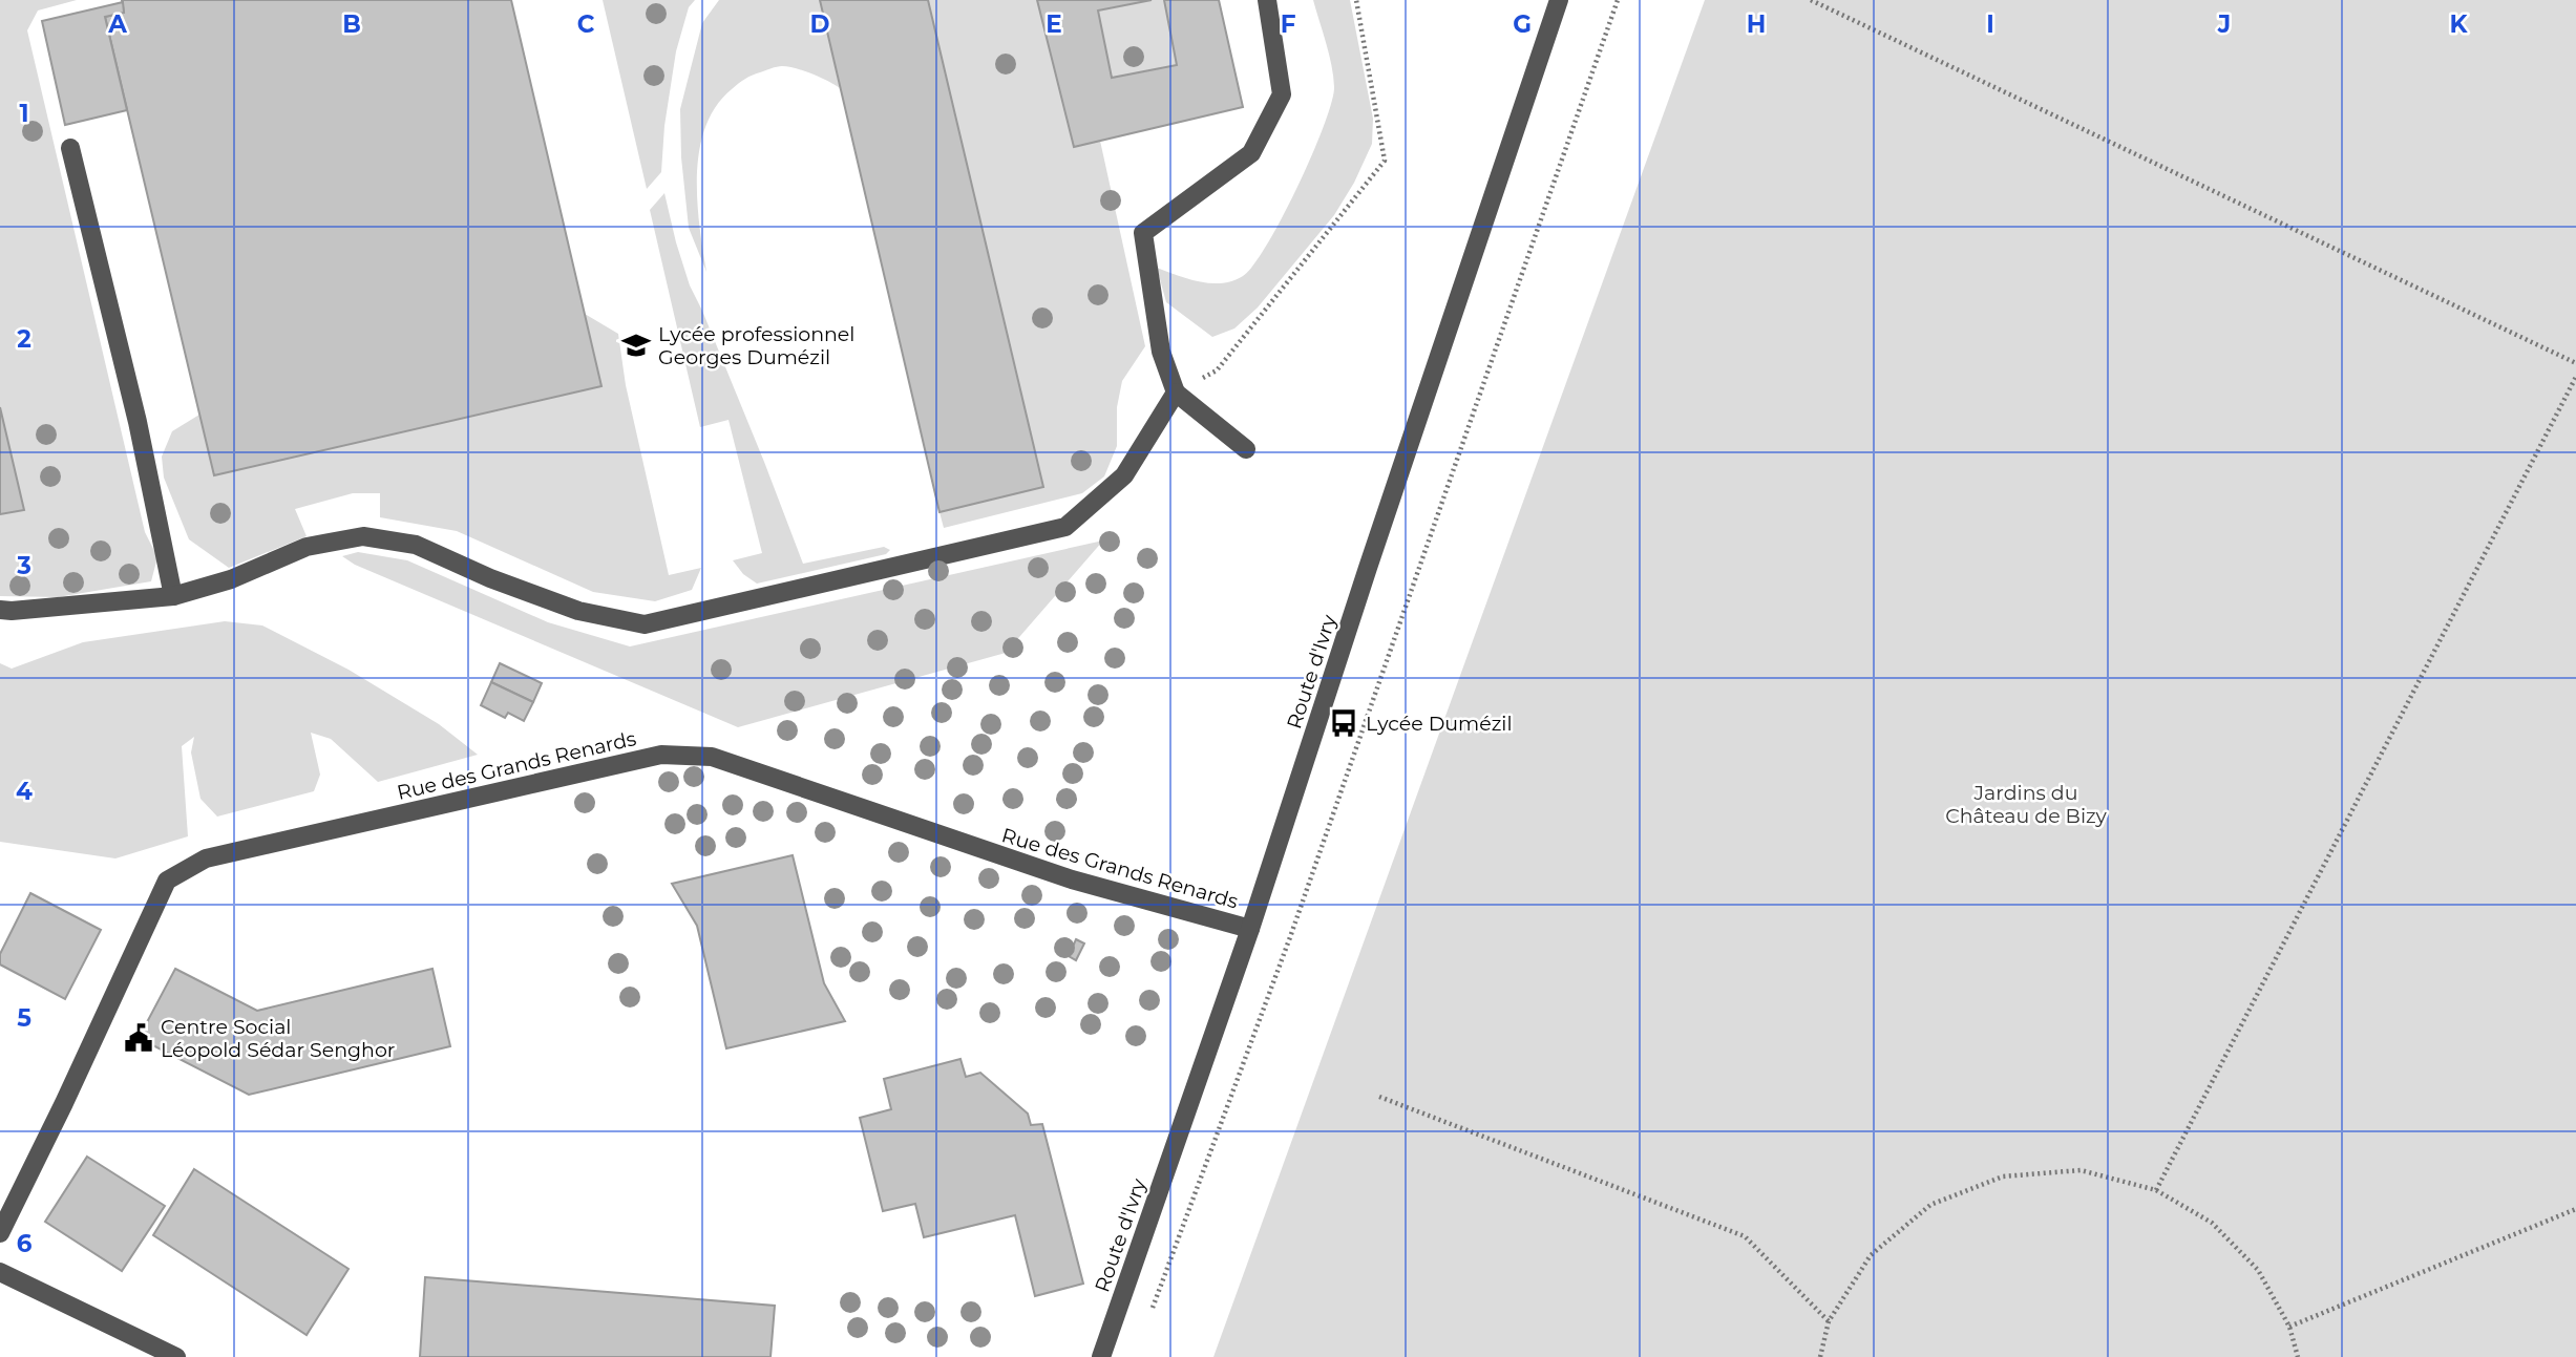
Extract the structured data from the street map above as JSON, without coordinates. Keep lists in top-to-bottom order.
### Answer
{
  "streets": {
    "street": ["Route d'Ivry", "Rue des Grands Renards"]
  },
  "crossings": [
    ["Route d'Ivry", "Rue des Grands Renards"]
  ],
  "parks": ["Jardins du Château de Bizy"],
  "places": {
    "school or university": ["Lycée professionnel Georges Dumézil"],
    "bus stop": ["Lycée Dumézil"],
    "public building": ["Centre Social Léopold Sédar Senghor"]
  },
  "grid": {
    "columns": [
      "A",
      "B",
      "C",
      "D",
      "E",
      "F",
      "G",
      "H",
      "I",
      "J",
      "K"
    ],
    "rows": [
      "1",
      "2",
      "3",
      "4",
      "5",
      "6"
    ]
  }
}
